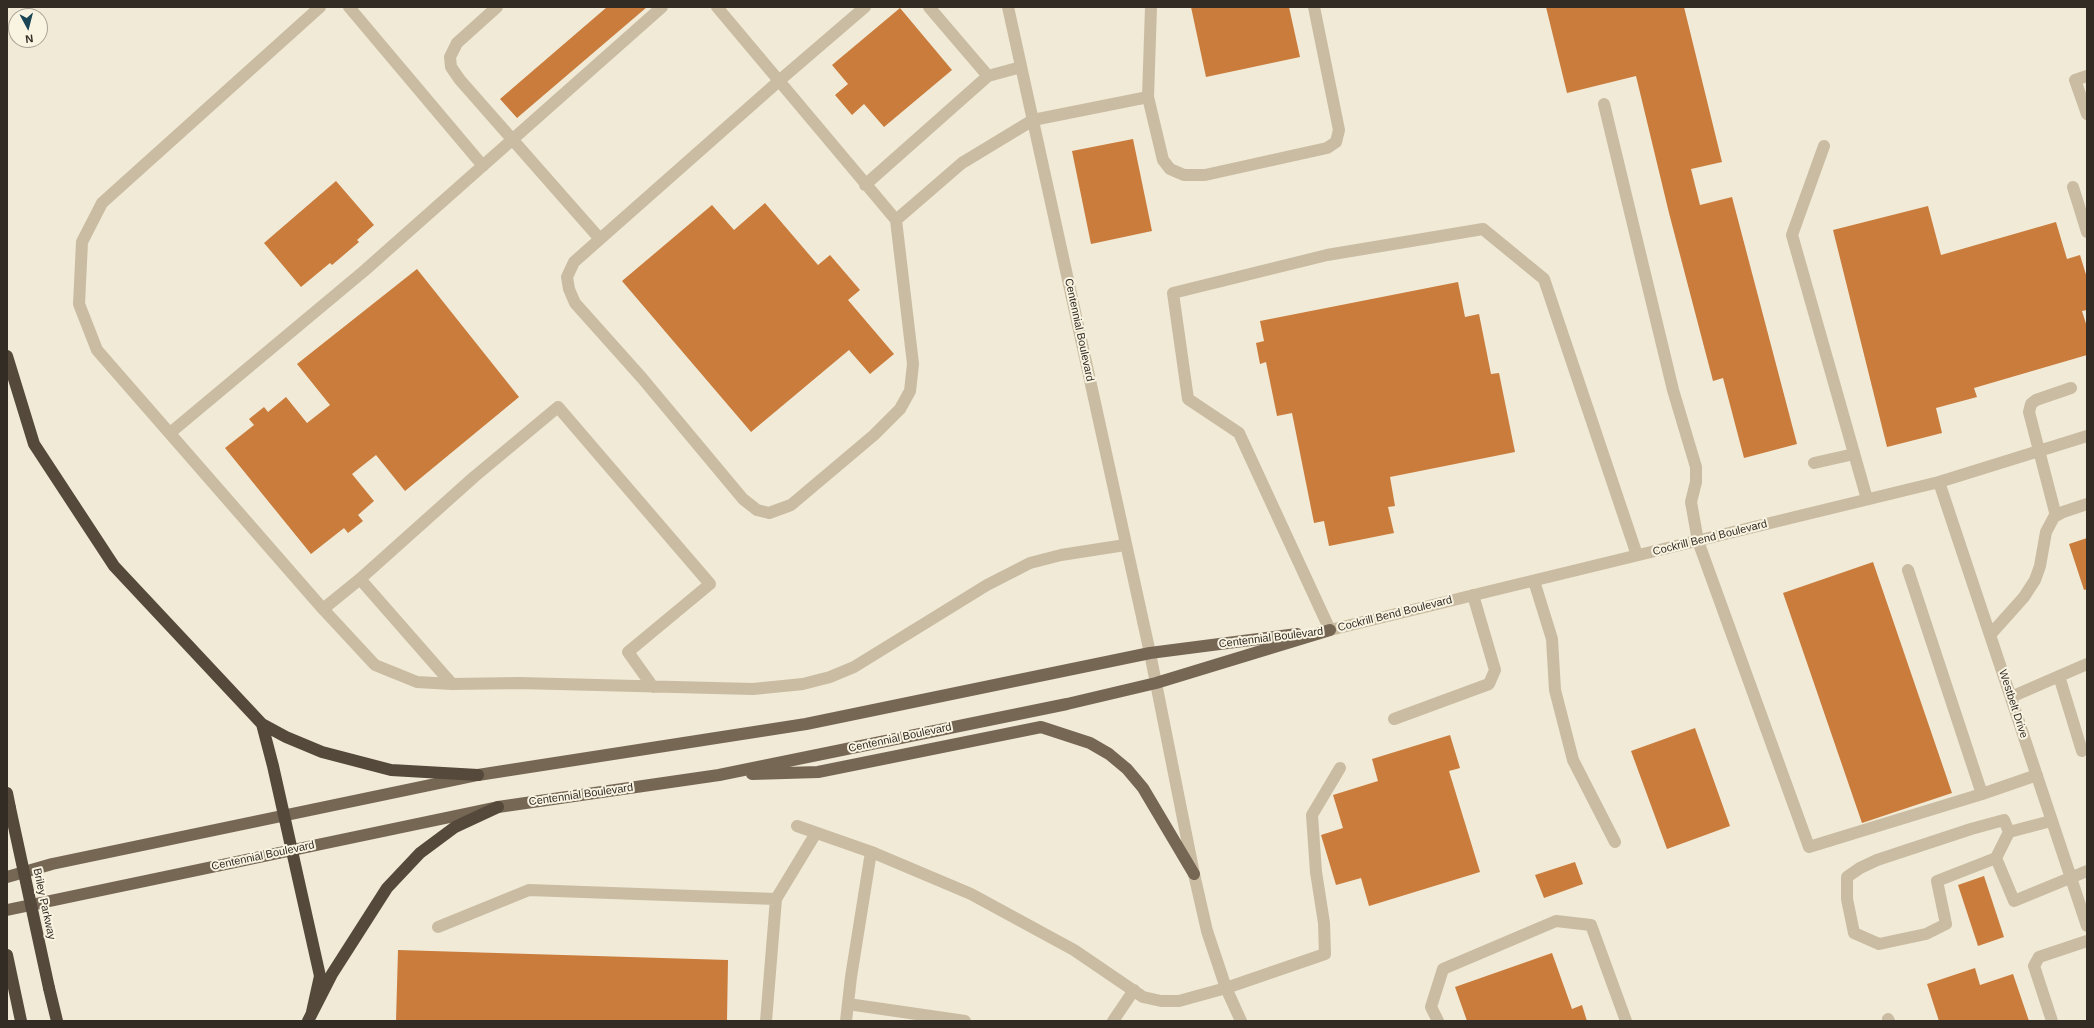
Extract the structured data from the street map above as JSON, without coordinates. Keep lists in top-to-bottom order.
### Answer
{
  "streets": {
    "highway": ["Briley Parkway"],
    "main road": ["Centennial Boulevard"],
    "street": ["Cockrill Bend Boulevard", "Westbelt Drive"]
  },
  "crossings": [
    ["Centennial Boulevard", "Cockrill Bend Boulevard"],
    ["Cockrill Bend Boulevard", "Westbelt Drive"]
  ],
  "north": "bottom"
}
